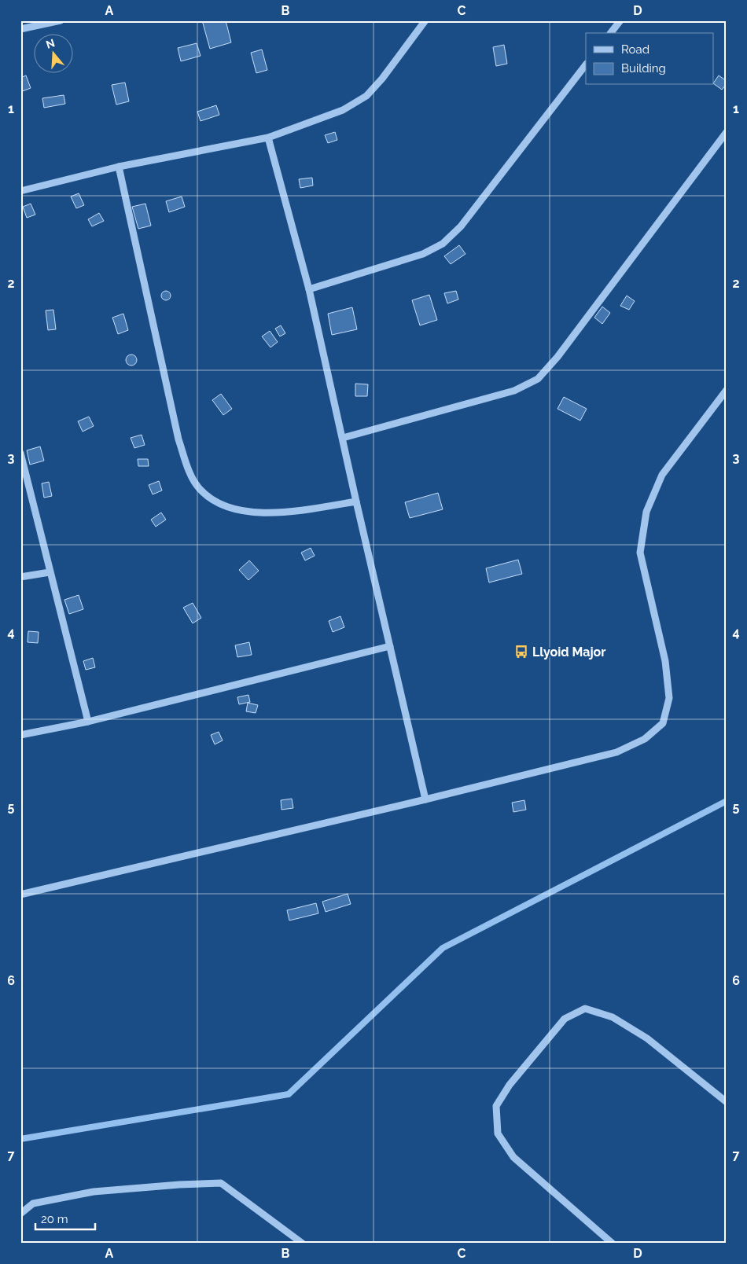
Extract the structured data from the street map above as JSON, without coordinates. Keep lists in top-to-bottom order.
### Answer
{
  "places": {
    "bus stop": ["Llyoid Major"]
  },
  "legend": ["Road", "Building"],
  "scale_bar": "20 m",
  "north": "top",
  "grid": {
    "columns": [
      "A",
      "B",
      "C",
      "D"
    ],
    "rows": [
      "1",
      "2",
      "3",
      "4",
      "5",
      "6",
      "7"
    ]
  }
}
